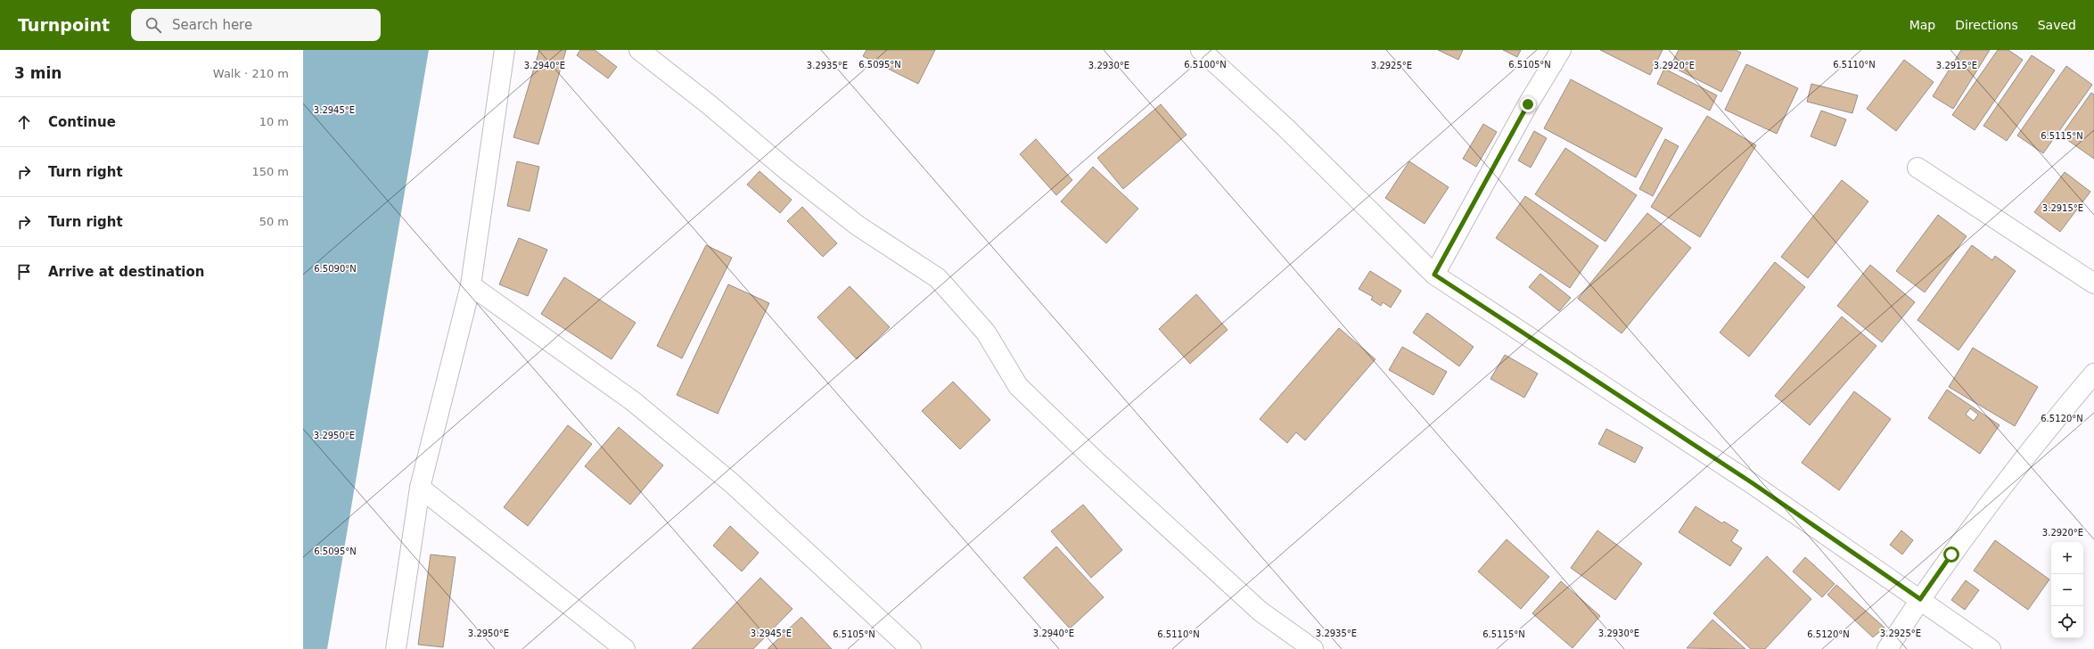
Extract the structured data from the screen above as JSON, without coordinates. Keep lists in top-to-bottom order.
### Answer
{
  "page": {
    "header": "Turnpoint",
    "search": "Search here",
    "nav": ["Map", "Directions", "Saved"],
    "heading": ["3 min", "Walk · 210 m"],
    "list": [
      ["Continue", "10 m"],
      ["Turn right", "150 m"],
      ["Turn right", "50 m"],
      "Arrive at destination"
    ],
    "map_buttons": ["+", "−"]
  },
  "coordinates": [
    "6.5095°N",
    "6.5100°N",
    "6.5105°N",
    "6.5110°N",
    "3.2940°E",
    "3.2935°E",
    "3.2930°E",
    "3.2925°E",
    "3.2920°E",
    "3.2915°E",
    "3.2945°E",
    "6.5115°N",
    "6.5090°N",
    "6.5120°N",
    "3.2950°E"
  ]
}
